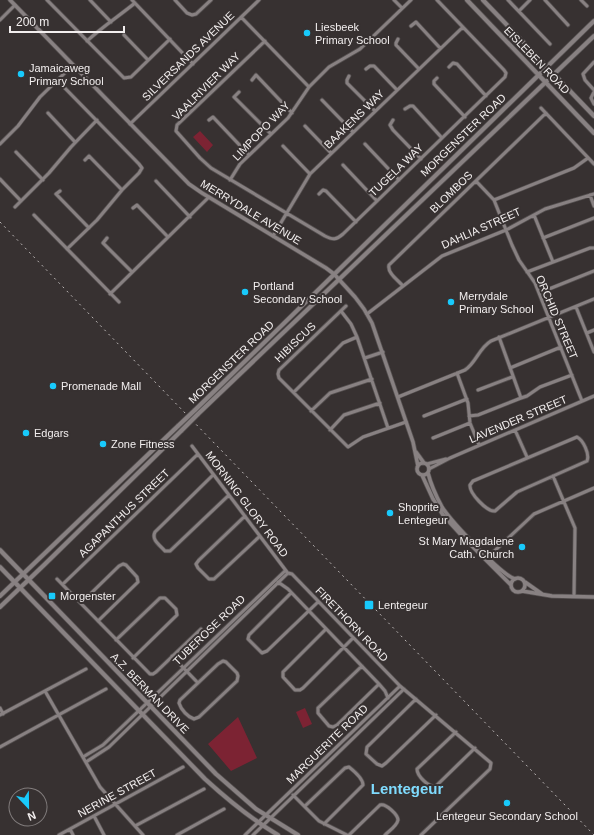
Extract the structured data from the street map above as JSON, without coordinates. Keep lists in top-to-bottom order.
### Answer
{
  "streets": {
    "main road": ["EISLEBEN ROAD", "MORGENSTER ROAD", "A.Z. BERMAN DRIVE"],
    "street": [
      "SILVERSANDS AVENUE",
      "VAALRIVIER WAY",
      "BAAKENS WAY",
      "LIMPOPO WAY",
      "TUGELA WAY",
      "BLOMBOS",
      "MERRYDALE AVENUE",
      "DAHLIA STREET",
      "ORCHID STREET",
      "HIBISCUS",
      "LAVENDER STREET",
      "MORNING GLORY ROAD",
      "AGAPANTHUS STREET",
      "FIRETHORN ROAD",
      "TUBEROSE ROAD",
      "MARGUERITE ROAD",
      "NERINE STREET"
    ]
  },
  "crossings": [
    ["SILVERSANDS AVENUE", "MERRYDALE AVENUE"],
    ["EISLEBEN ROAD", "MORGENSTER ROAD"],
    ["VAALRIVIER WAY", "BAAKENS WAY"],
    ["VAALRIVIER WAY", "LIMPOPO WAY"],
    ["VAALRIVIER WAY", "TUGELA WAY"],
    ["BAAKENS WAY", "TUGELA WAY"],
    ["BAAKENS WAY", "MERRYDALE AVENUE"],
    ["MORGENSTER ROAD", "MERRYDALE AVENUE"],
    ["MORGENSTER ROAD", "A.Z. BERMAN DRIVE"],
    ["BLOMBOS", "DAHLIA STREET"],
    ["BLOMBOS", "ORCHID STREET"],
    ["MERRYDALE AVENUE", "DAHLIA STREET"],
    ["MERRYDALE AVENUE", "HIBISCUS"],
    ["MERRYDALE AVENUE", "LAVENDER STREET"],
    ["DAHLIA STREET", "ORCHID STREET"],
    ["ORCHID STREET", "LAVENDER STREET"],
    ["MORNING GLORY ROAD", "AGAPANTHUS STREET"],
    ["MORNING GLORY ROAD", "FIRETHORN ROAD"],
    ["MORNING GLORY ROAD", "TUBEROSE ROAD"],
    ["FIRETHORN ROAD", "TUBEROSE ROAD"],
    ["FIRETHORN ROAD", "MARGUERITE ROAD"],
    ["TUBEROSE ROAD", "A.Z. BERMAN DRIVE"],
    ["A.Z. BERMAN DRIVE", "MARGUERITE ROAD"]
  ],
  "districts": ["Lentegeur"],
  "places": {
    "other": [
      "Liesbeek Primary School",
      "Jamaicaweg Primary School",
      "Portland Secondary School",
      "Merrydale Primary School",
      "Promenade Mall",
      "Edgars",
      "Zone Fitness",
      "Shoprite Lentegeur",
      "St Mary Magdalene Cath. Church",
      "Lentegeur Secondary School"
    ],
    "transit": ["Morgenster", "Lentegeur"]
  },
  "scale_bar": "200 m",
  "north": "bottom"
}
